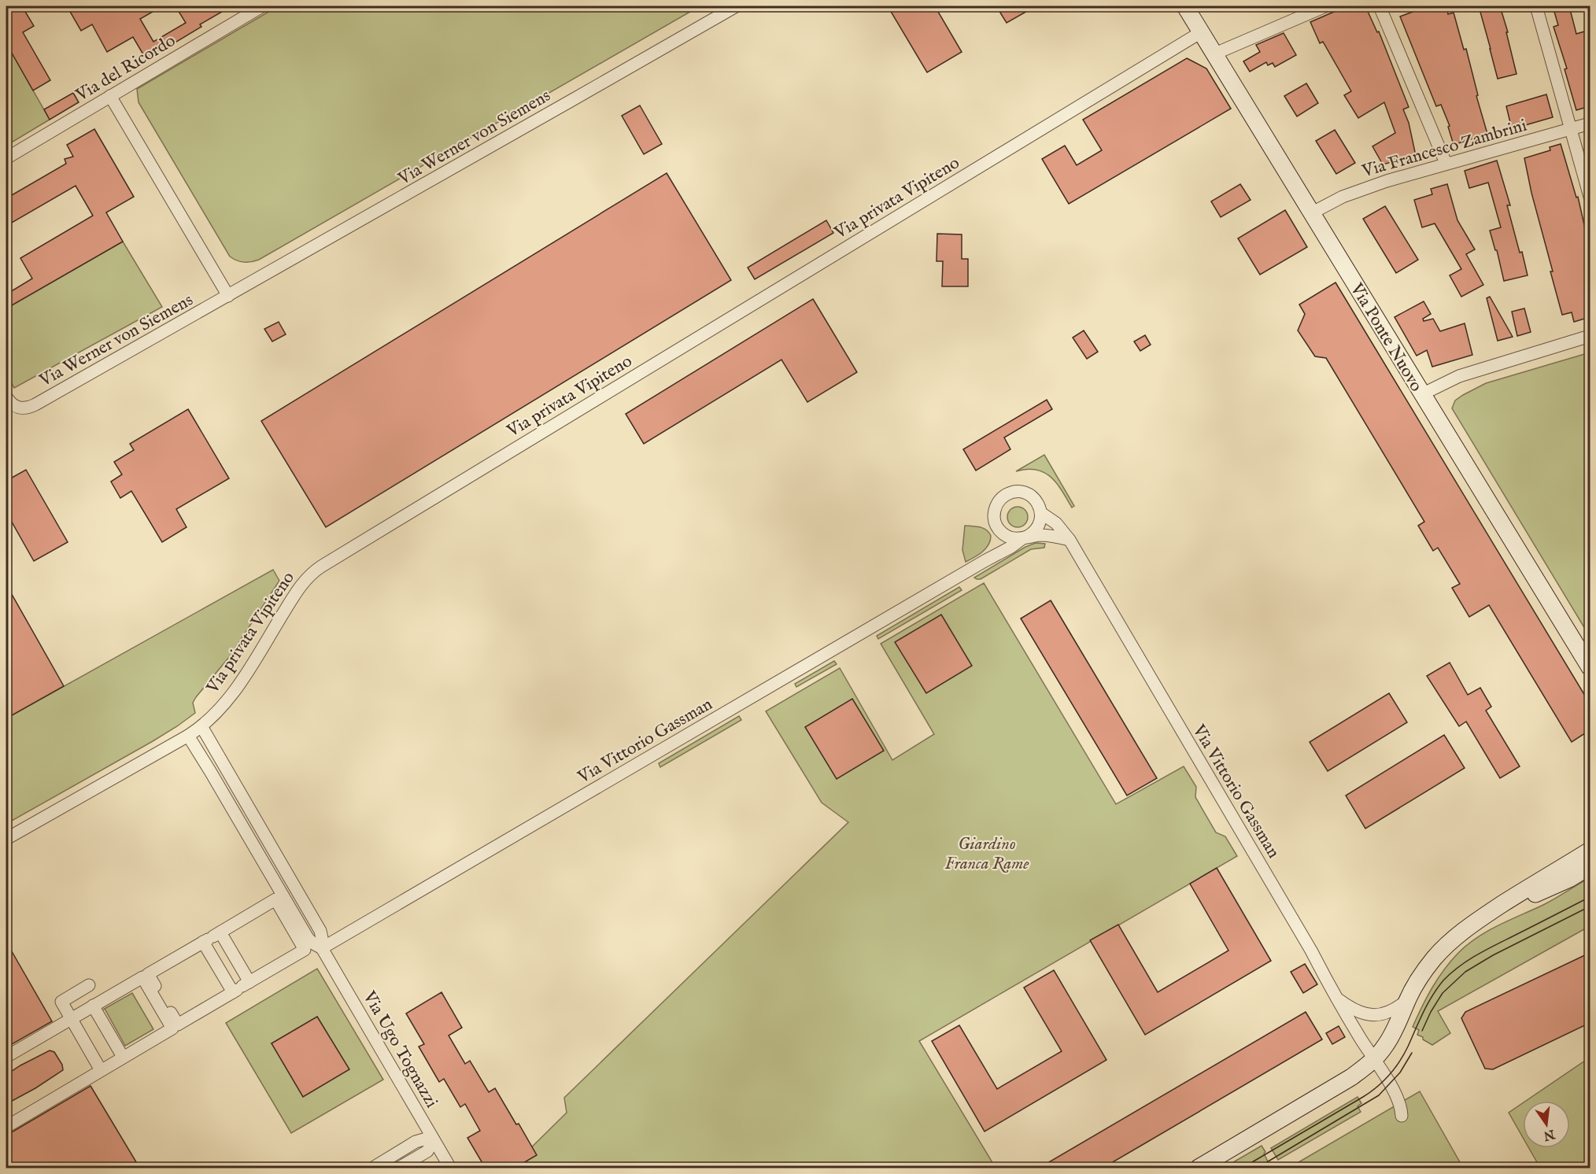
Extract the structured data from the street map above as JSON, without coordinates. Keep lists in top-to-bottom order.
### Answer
{
  "streets": {
    "street": [
      "Via del Ricordo",
      "Via Werner von Siemens",
      "Via Francesco Zambrini",
      "Via privata Vipiteno",
      "Via Ponte Nuovo",
      "Via Vittorio Gassman",
      "Via Ugo Tognazzi"
    ]
  },
  "crossings": [
    ["Via Francesco Zambrini", "Via Ponte Nuovo"],
    ["Via privata Vipiteno", "Via Ponte Nuovo"],
    ["Via privata Vipiteno", "Via Ugo Tognazzi"],
    ["Via Vittorio Gassman", "Via Ugo Tognazzi"]
  ],
  "parks": ["Giardino Franca Rame"],
  "north": "bottom"
}
